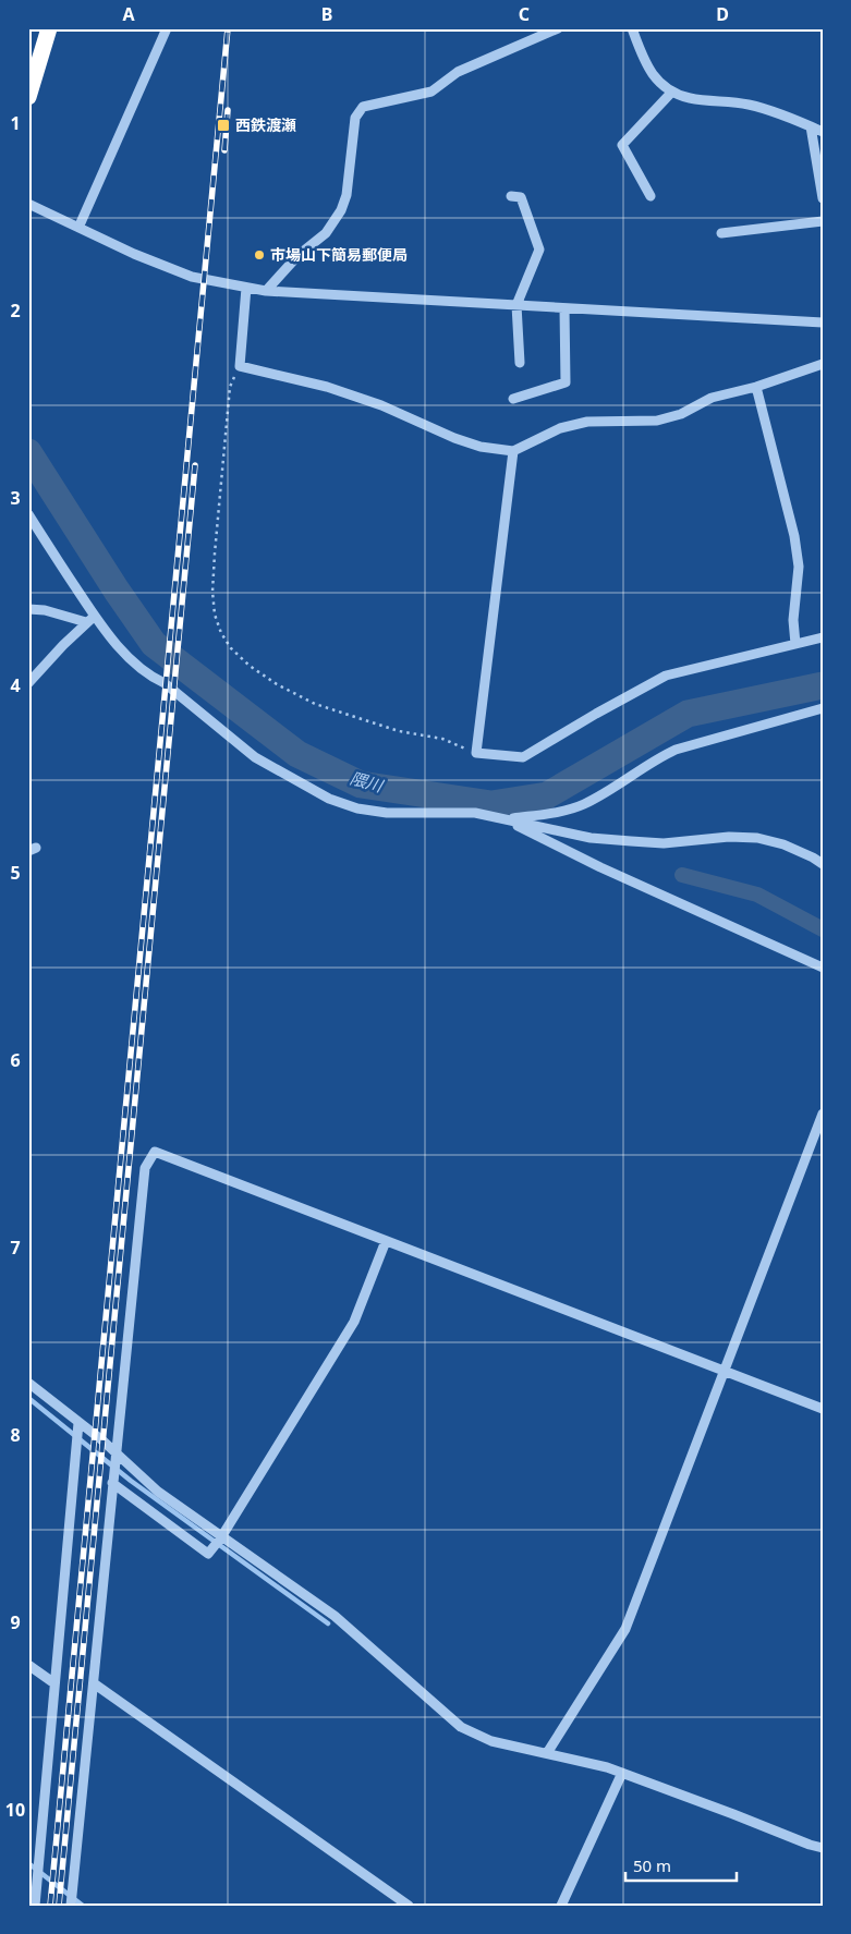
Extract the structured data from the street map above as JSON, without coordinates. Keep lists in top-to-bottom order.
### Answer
{
  "water": ["隈川"],
  "places": {
    "transit": ["西鉄渡瀬"],
    "other": ["市場山下簡易郵便局"]
  },
  "scale_bar": "50 m",
  "grid": {
    "columns": [
      "A",
      "B",
      "C",
      "D"
    ],
    "rows": [
      "1",
      "2",
      "3",
      "4",
      "5",
      "6",
      "7",
      "8",
      "9",
      "10"
    ]
  }
}
